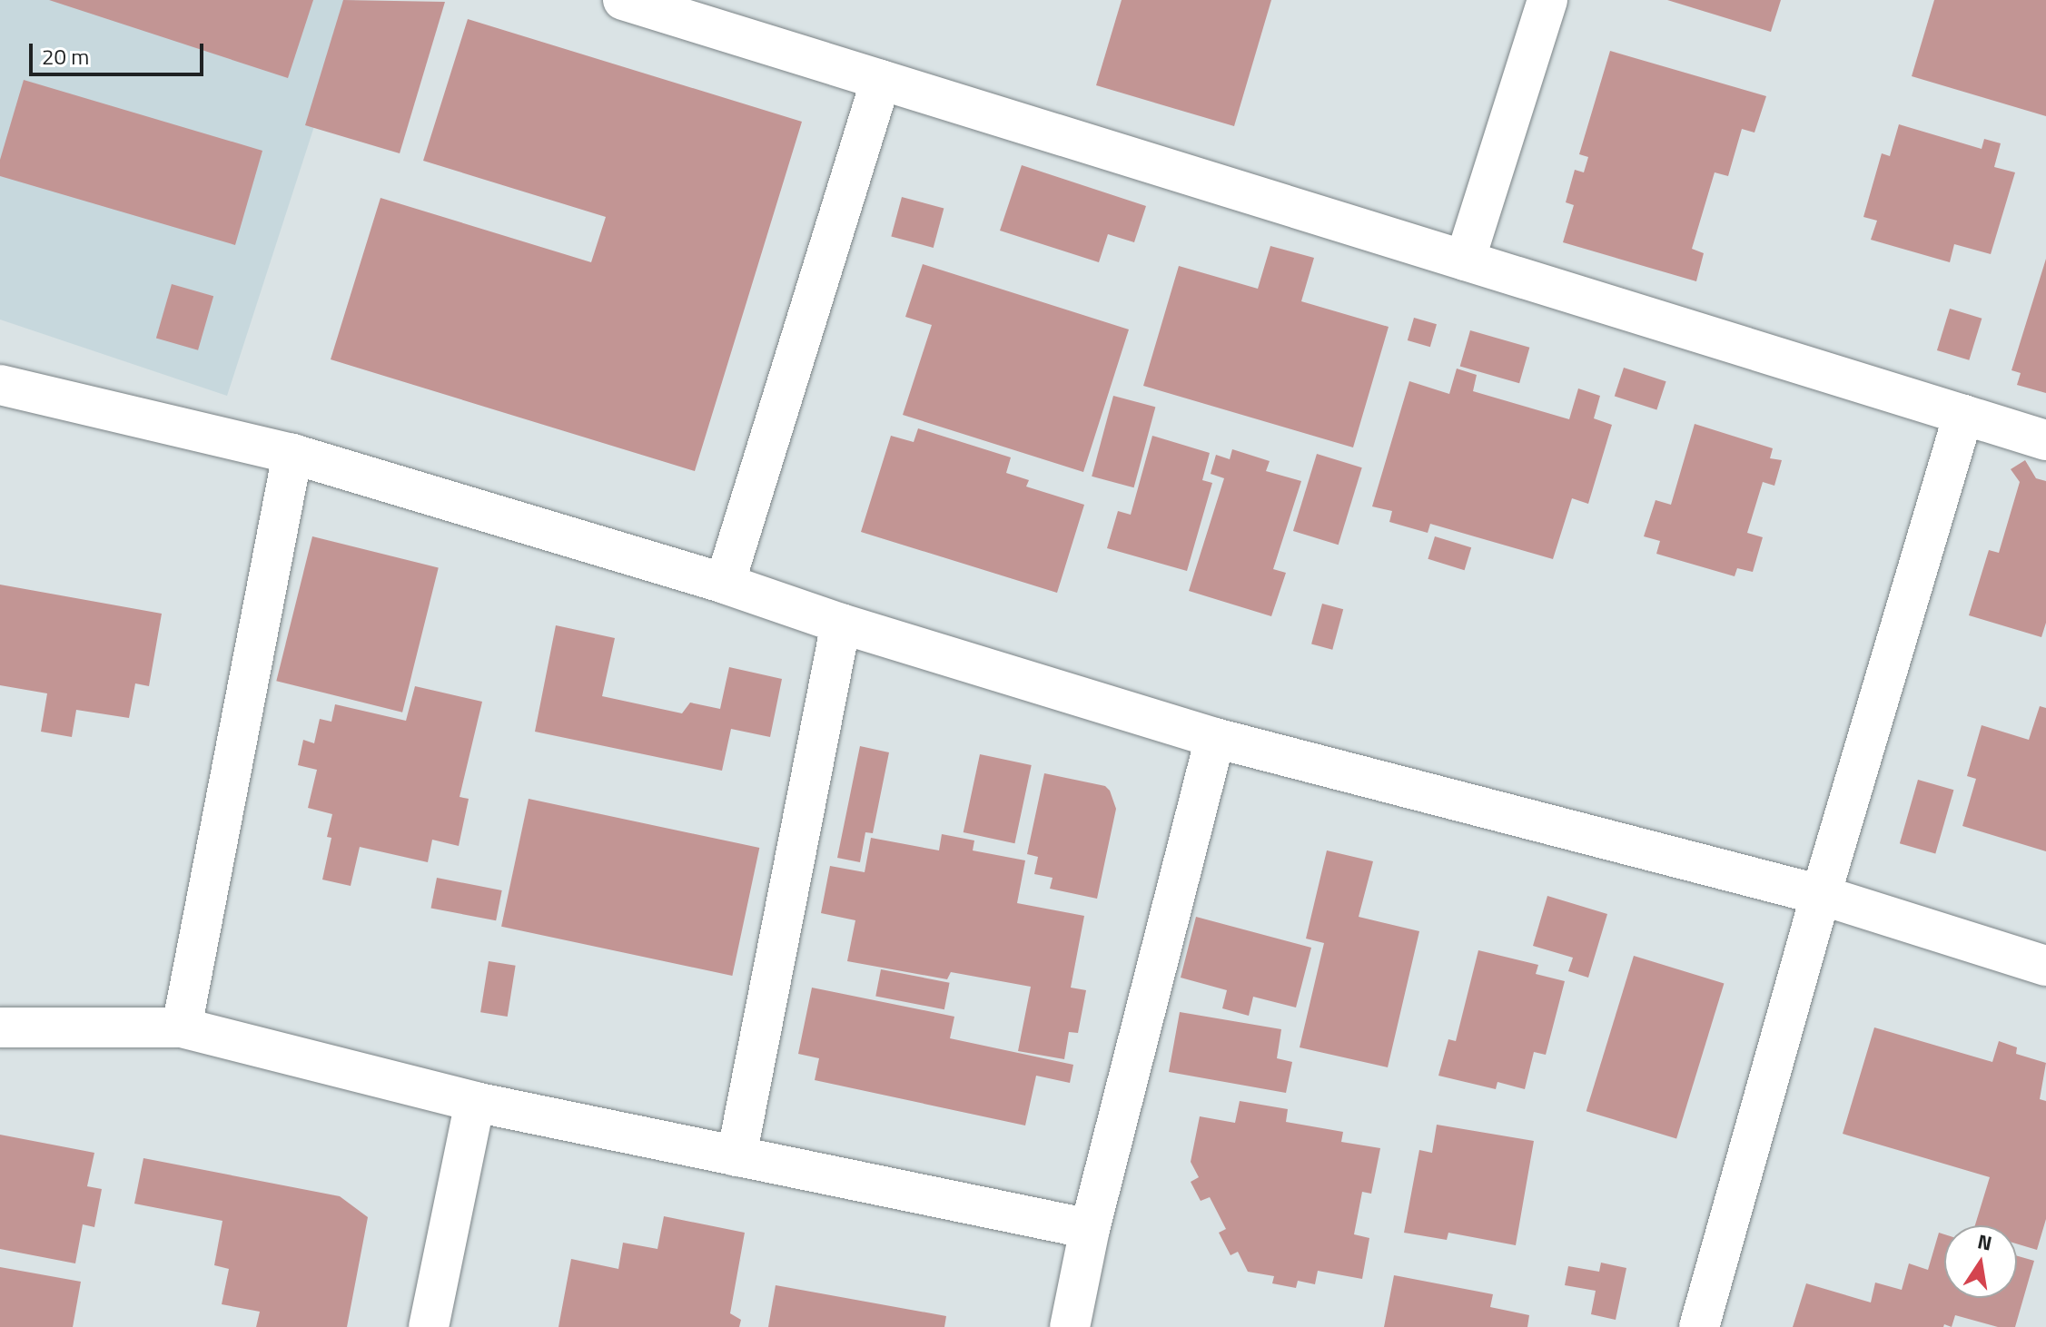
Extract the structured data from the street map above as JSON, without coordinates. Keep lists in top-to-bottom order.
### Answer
{
  "scale_bar": "20 m",
  "north": "top"
}
